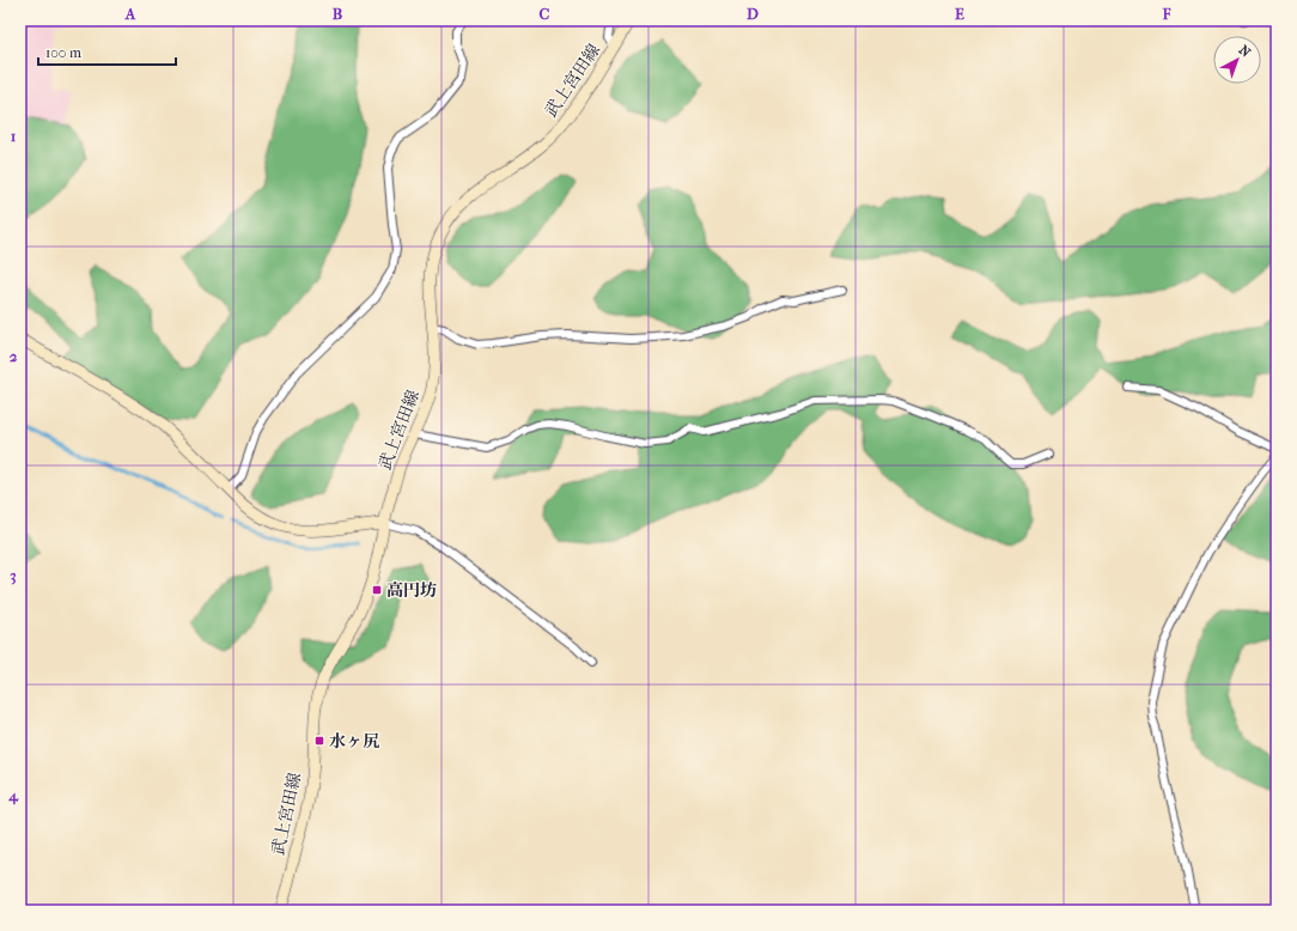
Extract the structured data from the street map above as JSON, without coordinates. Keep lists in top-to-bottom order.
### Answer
{
  "streets": {
    "main road": ["武上宮田線"]
  },
  "places": {
    "transit": ["高円坊", "水ヶ尻"]
  },
  "scale_bar": "100 m",
  "north": "top right",
  "grid": {
    "columns": [
      "A",
      "B",
      "C",
      "D",
      "E",
      "F"
    ],
    "rows": [
      "1",
      "2",
      "3",
      "4"
    ]
  }
}
